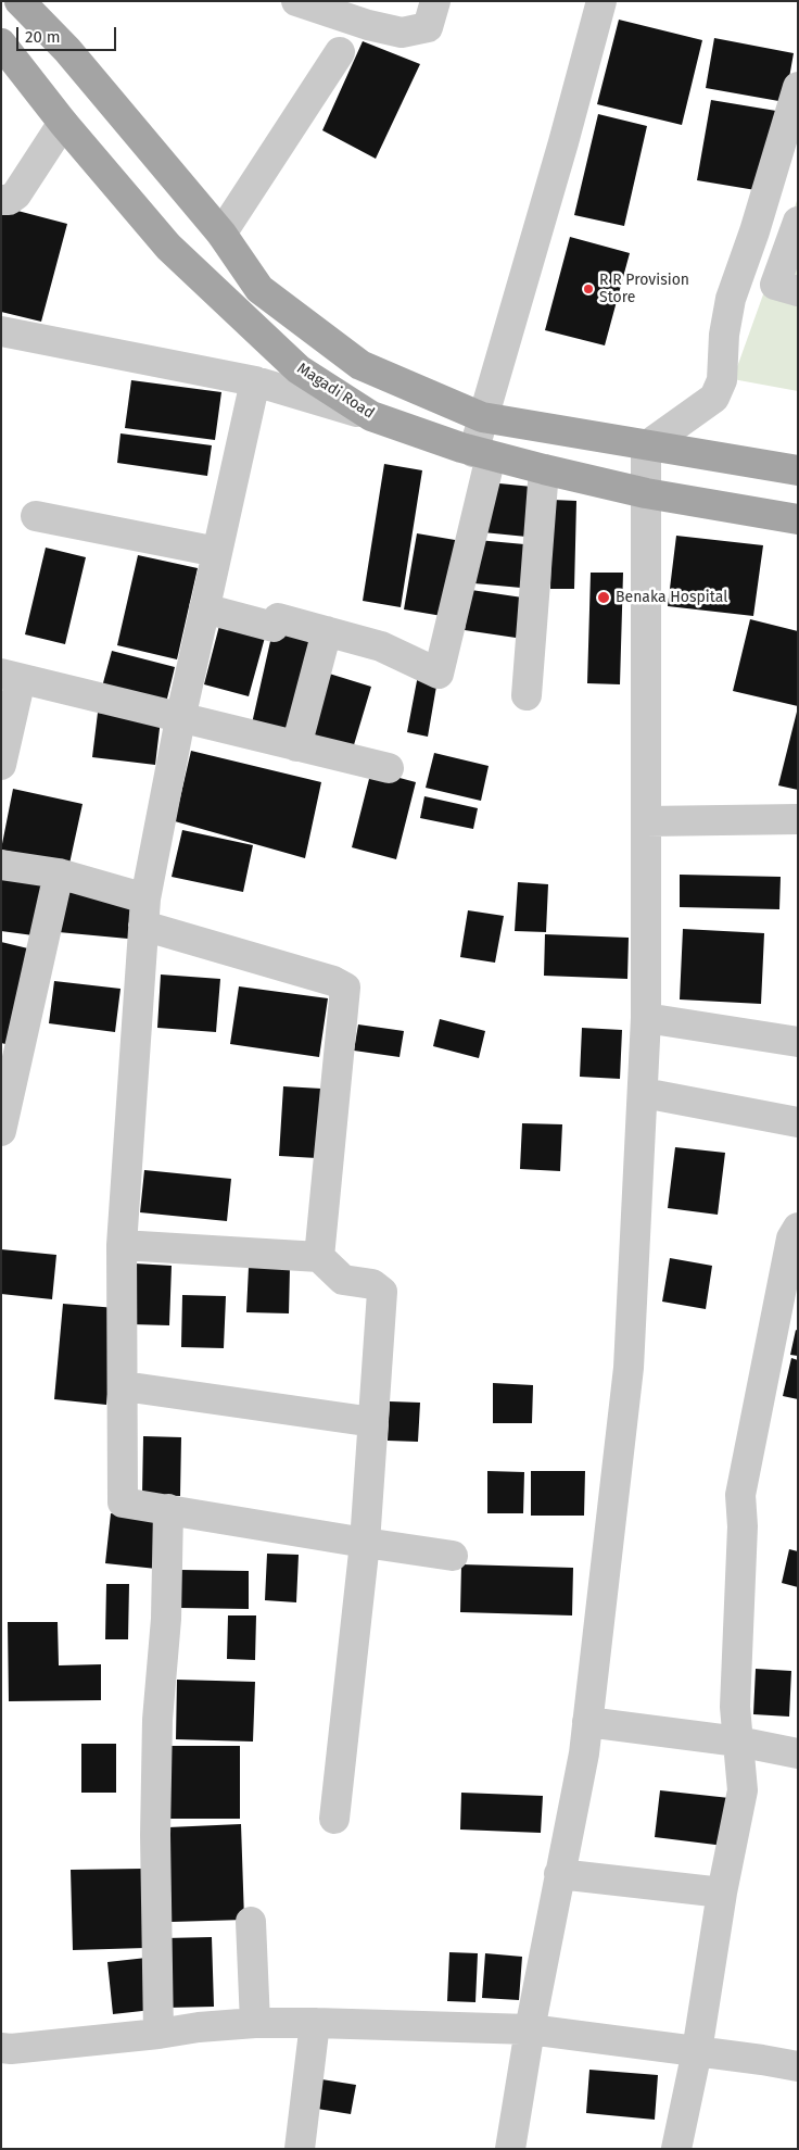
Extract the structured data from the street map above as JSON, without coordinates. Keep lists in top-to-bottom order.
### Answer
{
  "streets": {
    "main road": ["Magadi Road"]
  },
  "places": ["R R Provision Store", "Benaka Hospital"],
  "scale_bar": "20 m"
}
